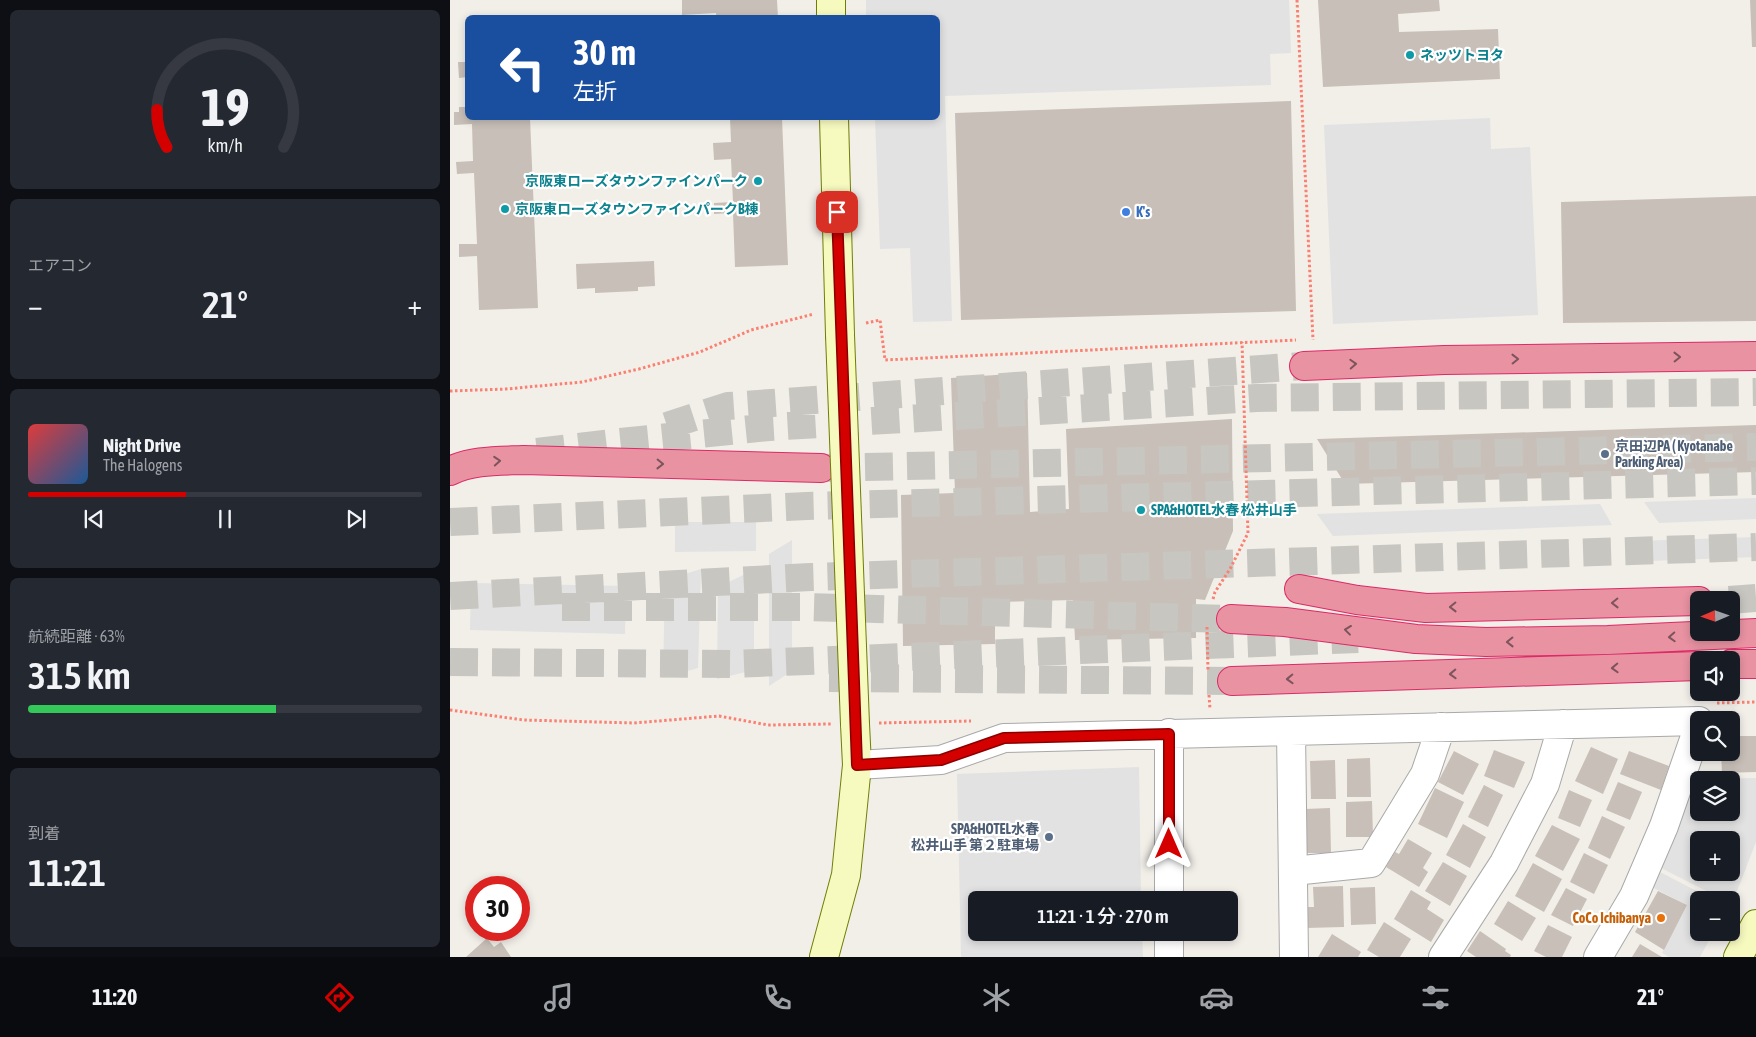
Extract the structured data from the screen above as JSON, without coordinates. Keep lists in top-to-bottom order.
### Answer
{
  "places": [
    "ネッツトヨタ",
    "京阪東ローズタウンファインパーク",
    "京阪東ローズタウンファインパークB棟",
    "K's",
    "京田辺PA ( Kyotanabe Parking Area)",
    "SPA&HOTEL水春 松井山手",
    "SPA&HOTEL水春 松井山手 第２駐車場",
    "CoCo Ichibanya"
  ],
  "north": "left",
  "page": {
    "turn": ["30 m", "左折"],
    "tile": [
      "エアコン",
      ["航続距離 · 63%", "315 km"],
      ["到着", "11:21"]
    ],
    "heat": ["−", "21°", "+"],
    "song": ["Night Drive", "The Halogens"],
    "map_buttons": ["+", "−"],
    "limit": "30",
    "trip": "11:21 · 1 分 · 270 m",
    "tabs": ["11:20", "21°"],
    "gauge": ["19", "km/h"]
  }
}
